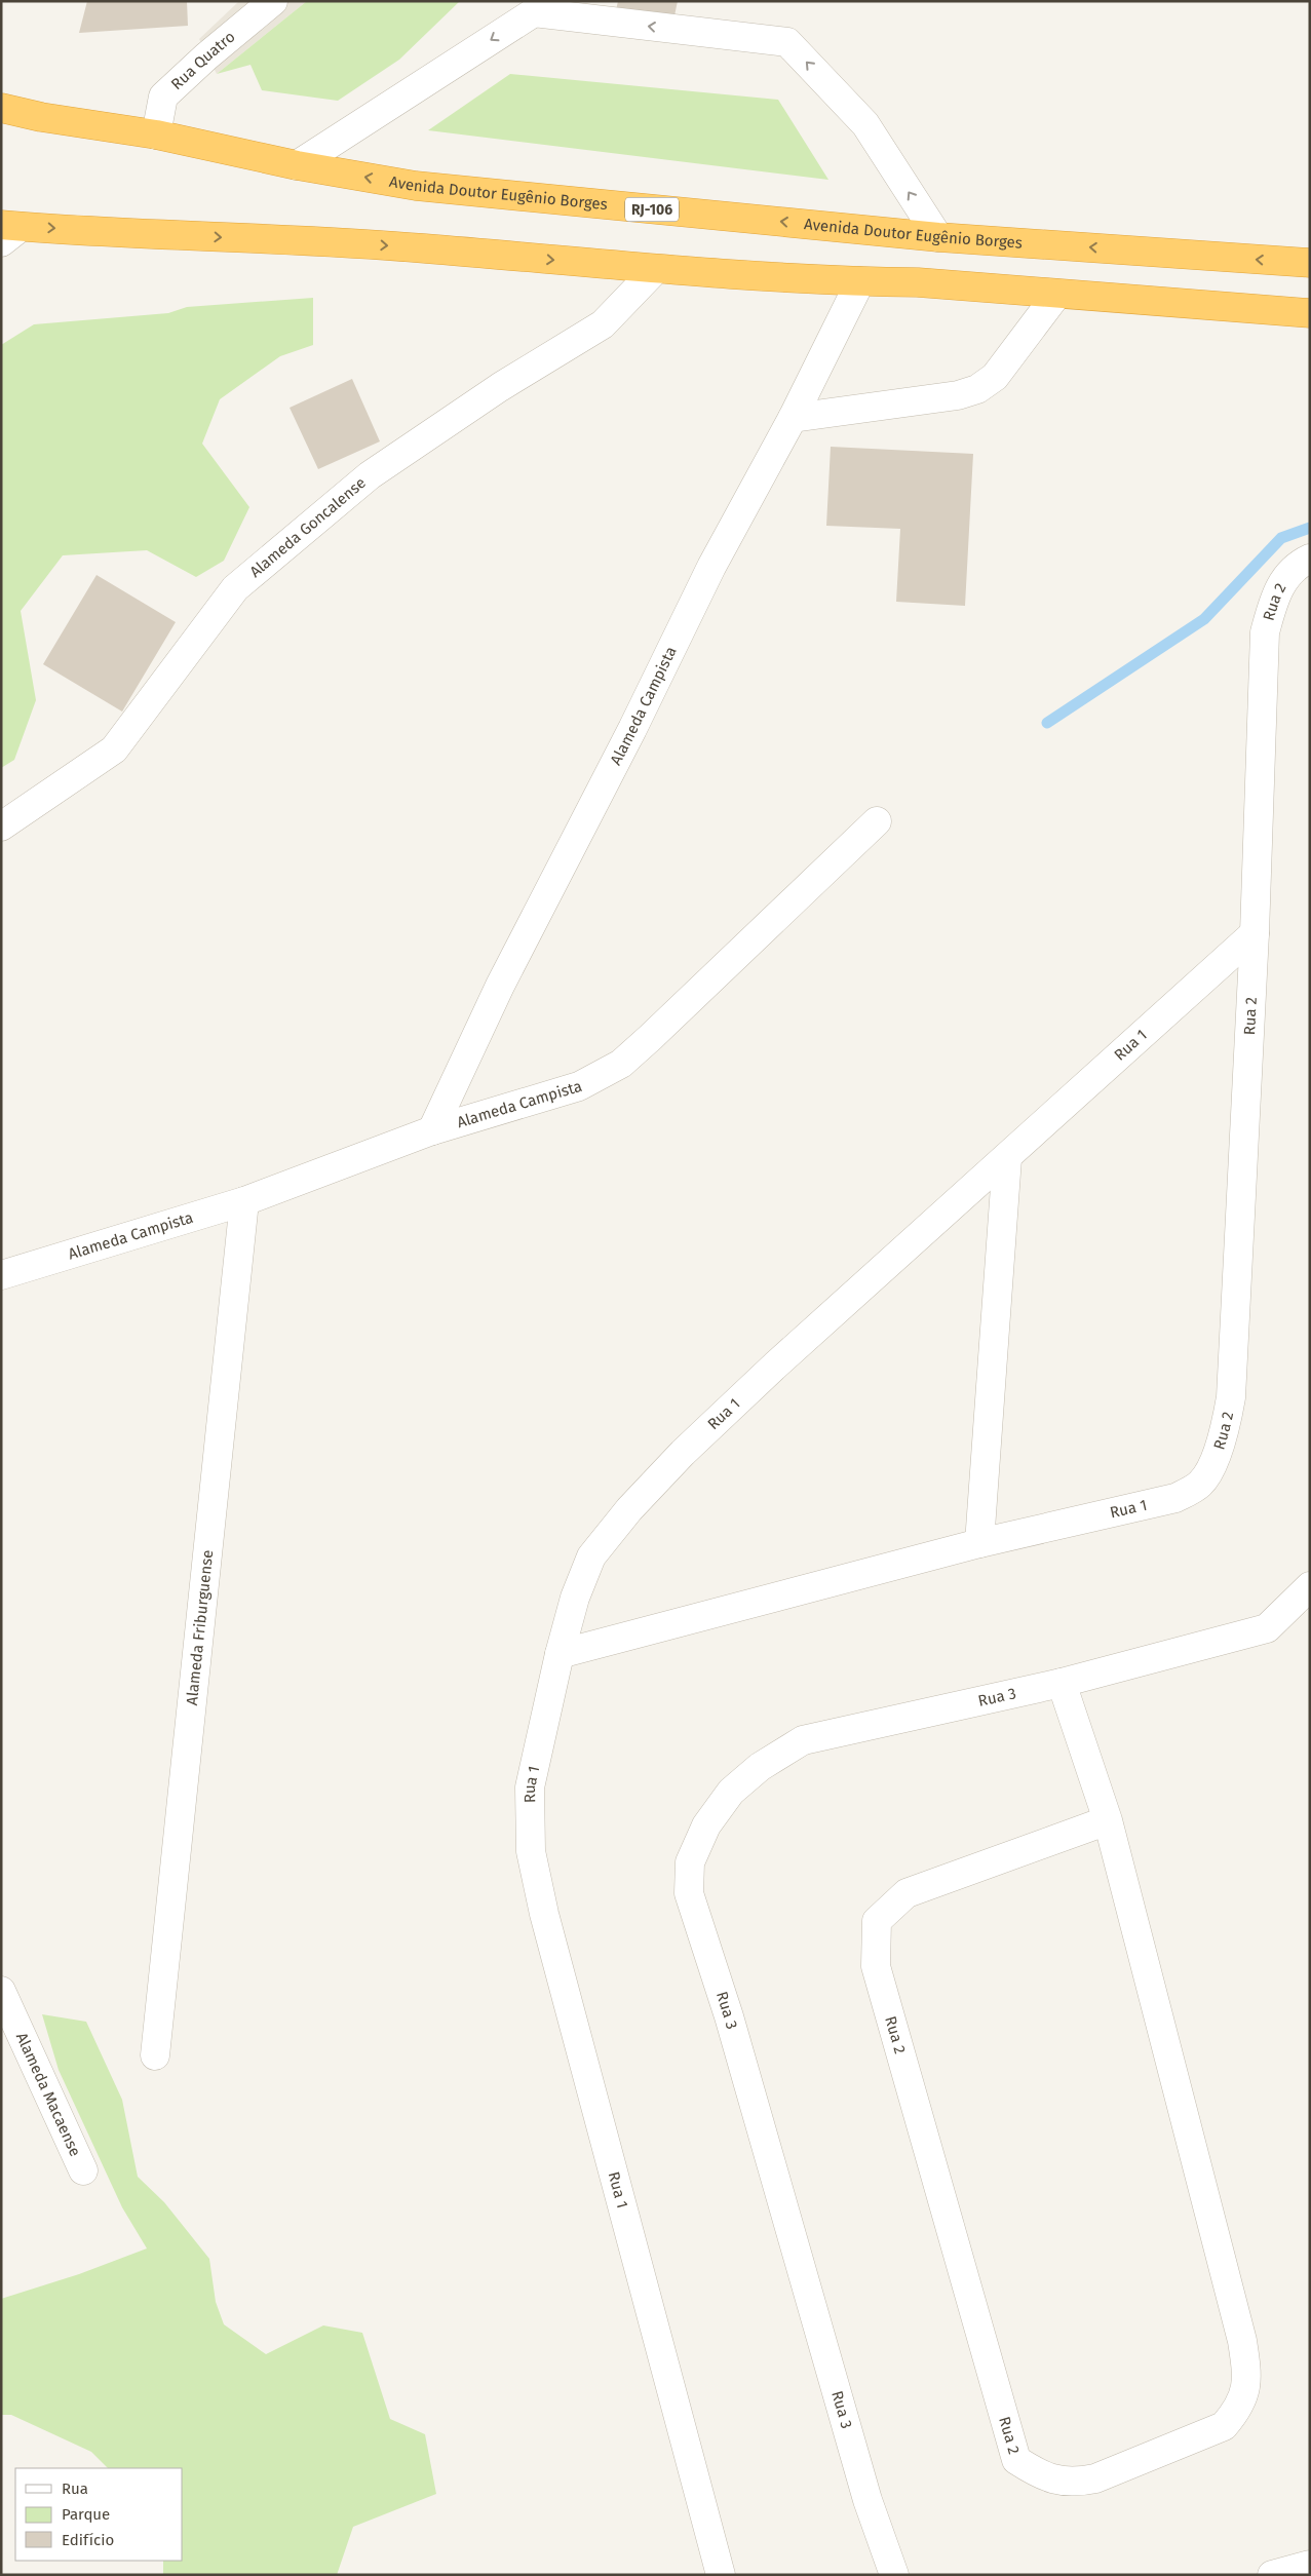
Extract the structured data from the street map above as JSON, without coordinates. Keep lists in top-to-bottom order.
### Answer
{
  "streets": {
    "highway": ["Avenida Doutor Eugênio Borges", "RJ-106"],
    "street": [
      "Rua Quatro",
      "Alameda Goncalense",
      "Rua 2",
      "Alameda Campista",
      "Rua 1",
      "Alameda Friburguense",
      "Rua 3",
      "Alameda Macaense"
    ]
  },
  "crossings": [
    ["Rua Quatro", "Avenida Doutor Eugênio Borges"],
    ["Rua 2", "Rua 1"],
    ["Rua 2", "Rua 3"],
    ["Alameda Campista", "Alameda Friburguense"]
  ],
  "legend": ["Rua", "Parque", "Edifício"]
}
